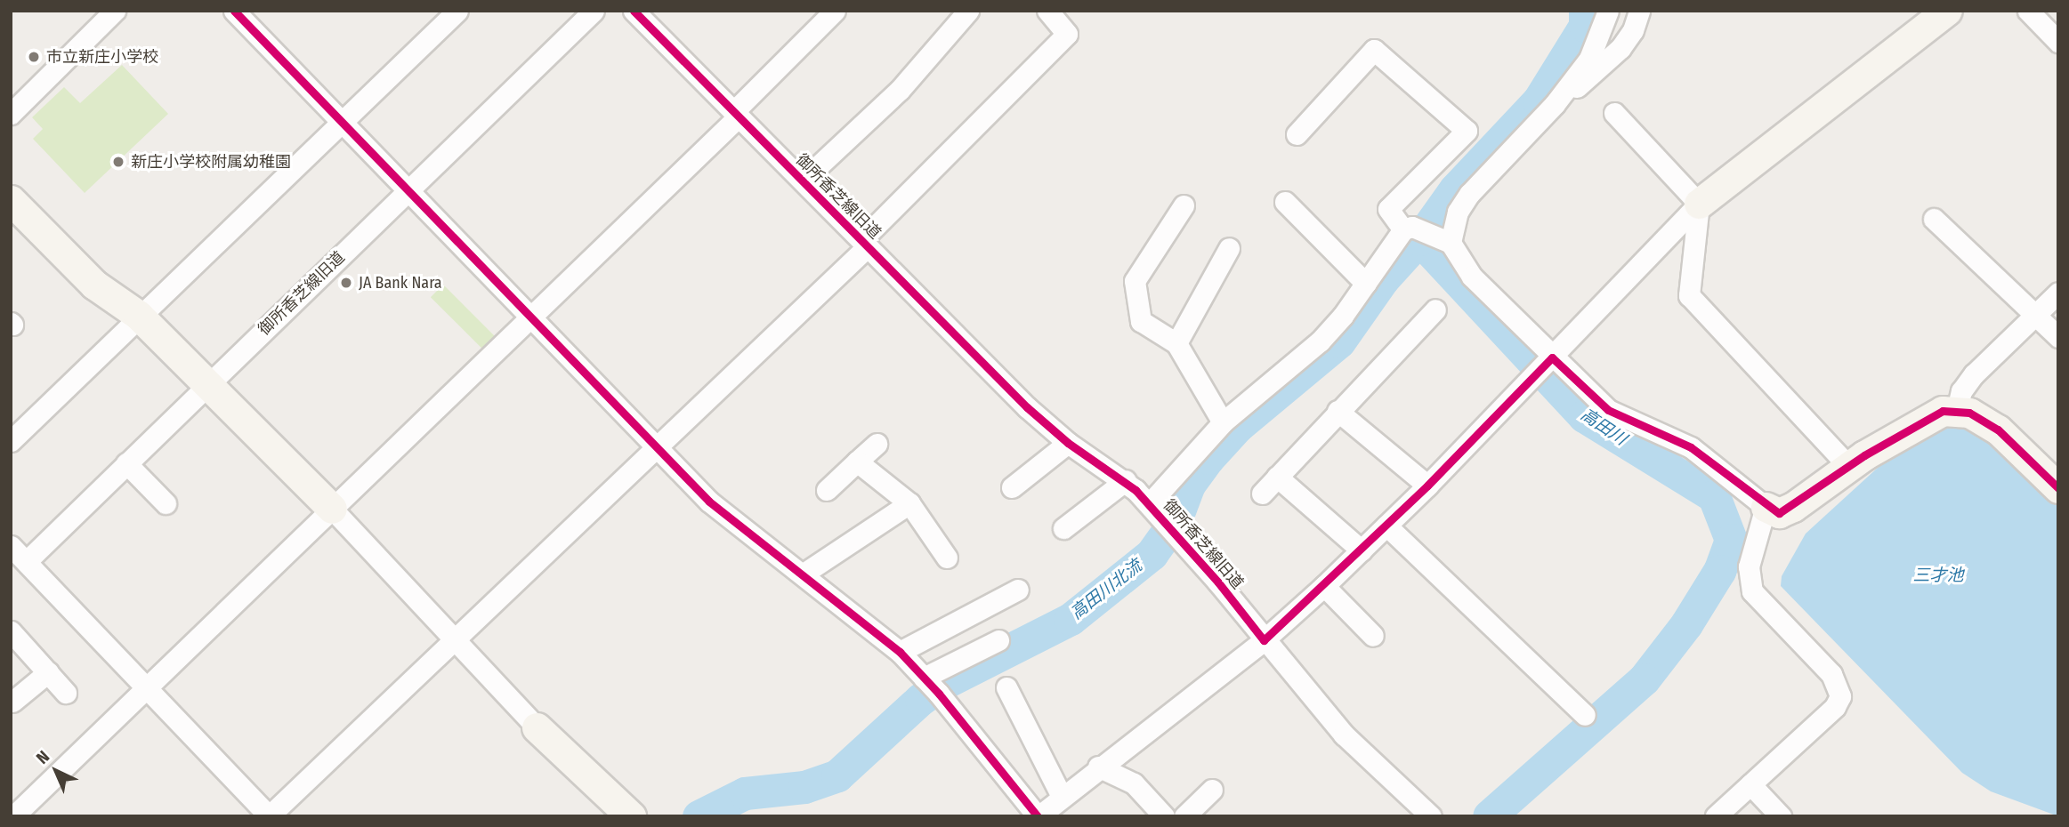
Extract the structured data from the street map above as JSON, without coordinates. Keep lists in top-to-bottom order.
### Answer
{
  "streets": {
    "street": ["御所香芝線旧道"]
  },
  "water": ["高田川", "三才池", "高田川北流"],
  "places": ["市立新庄小学校", "新庄小学校附属幼稚園", "JA Bank Nara"],
  "north": "top left"
}
